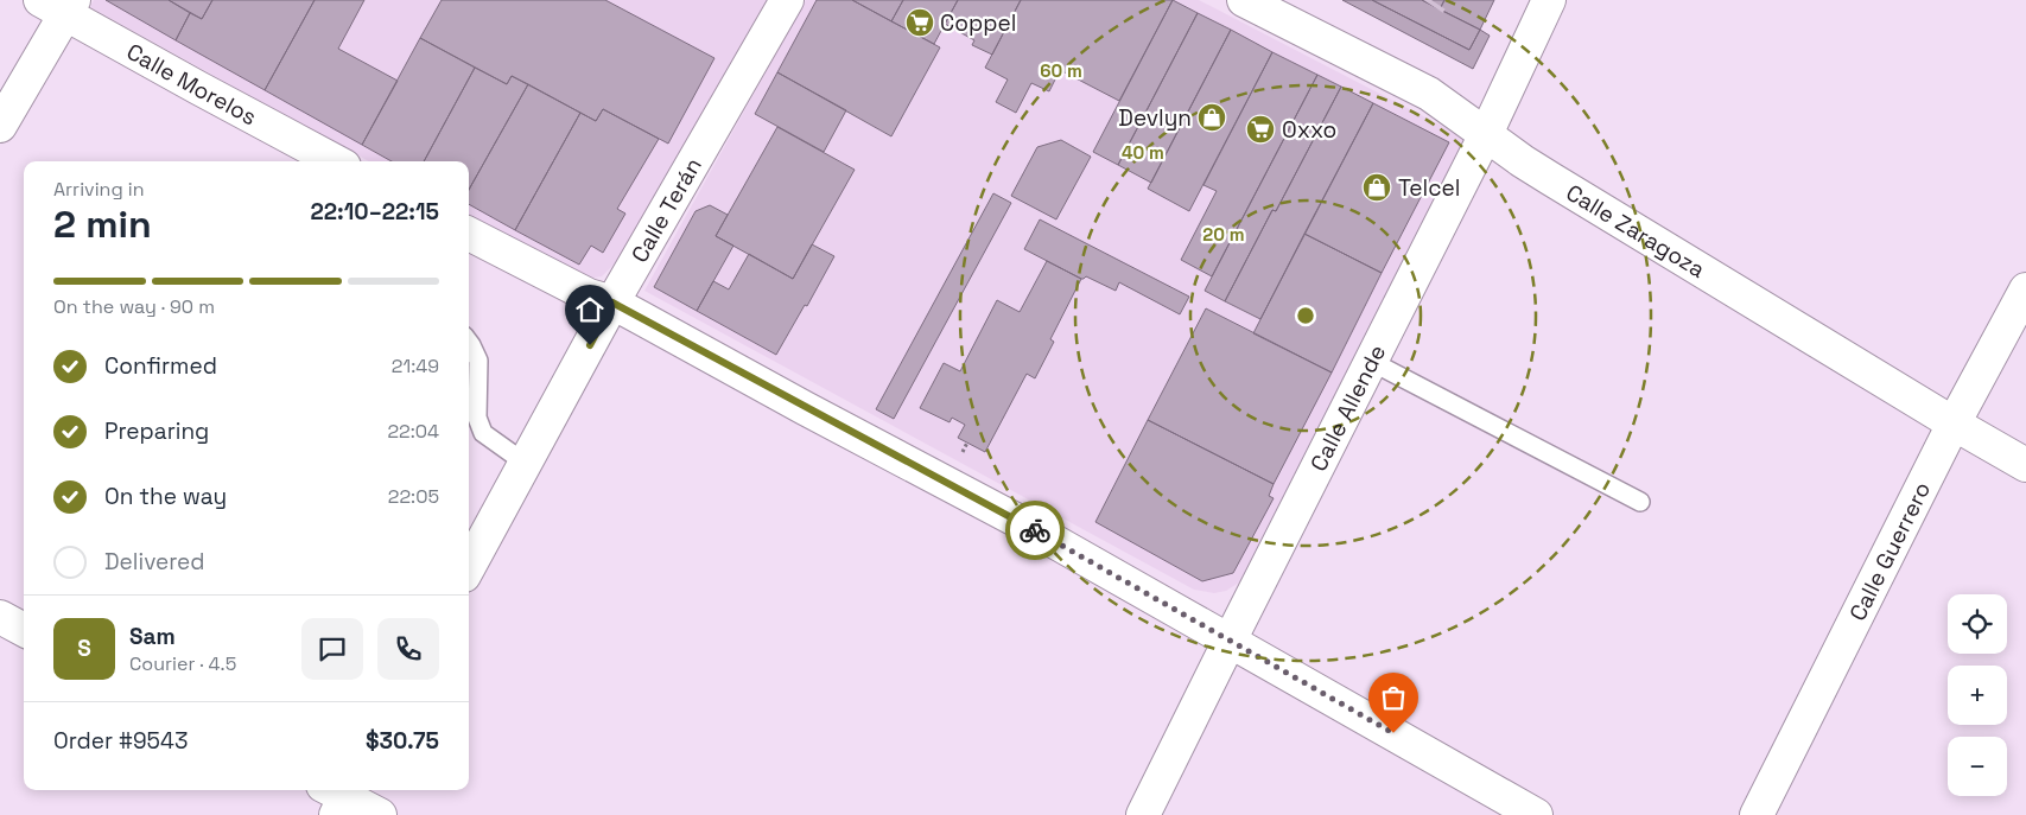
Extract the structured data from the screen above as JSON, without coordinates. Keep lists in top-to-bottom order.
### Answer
{
  "streets": {
    "street": [
      "Calle Morelos",
      "Calle Terán",
      "Calle Zaragoza",
      "Calle Allende",
      "Calle Guerrero"
    ]
  },
  "crossings": [
    ["Calle Zaragoza", "Calle Allende"],
    ["Calle Zaragoza", "Calle Guerrero"]
  ],
  "places": {
    "supermarket": ["Coppel", "Oxxo"],
    "shop": ["Devlyn", "Telcel"]
  },
  "page": {
    "heading": ["2 min", "Arriving in", "22:10–22:15"],
    "panel": [
      "Sam",
      "Courier · 4.5",
      "Order #9543",
      "$30.75"
    ],
    "bar": "On the way · 90 m",
    "list": [
      ["Confirmed", "21:49"],
      ["Preparing", "22:04"],
      ["On the way", "22:05"],
      "Delivered"
    ],
    "map_buttons": ["+", "−"],
    "round": "S"
  },
  "rings": ["60 m", "40 m", "20 m"]
}
